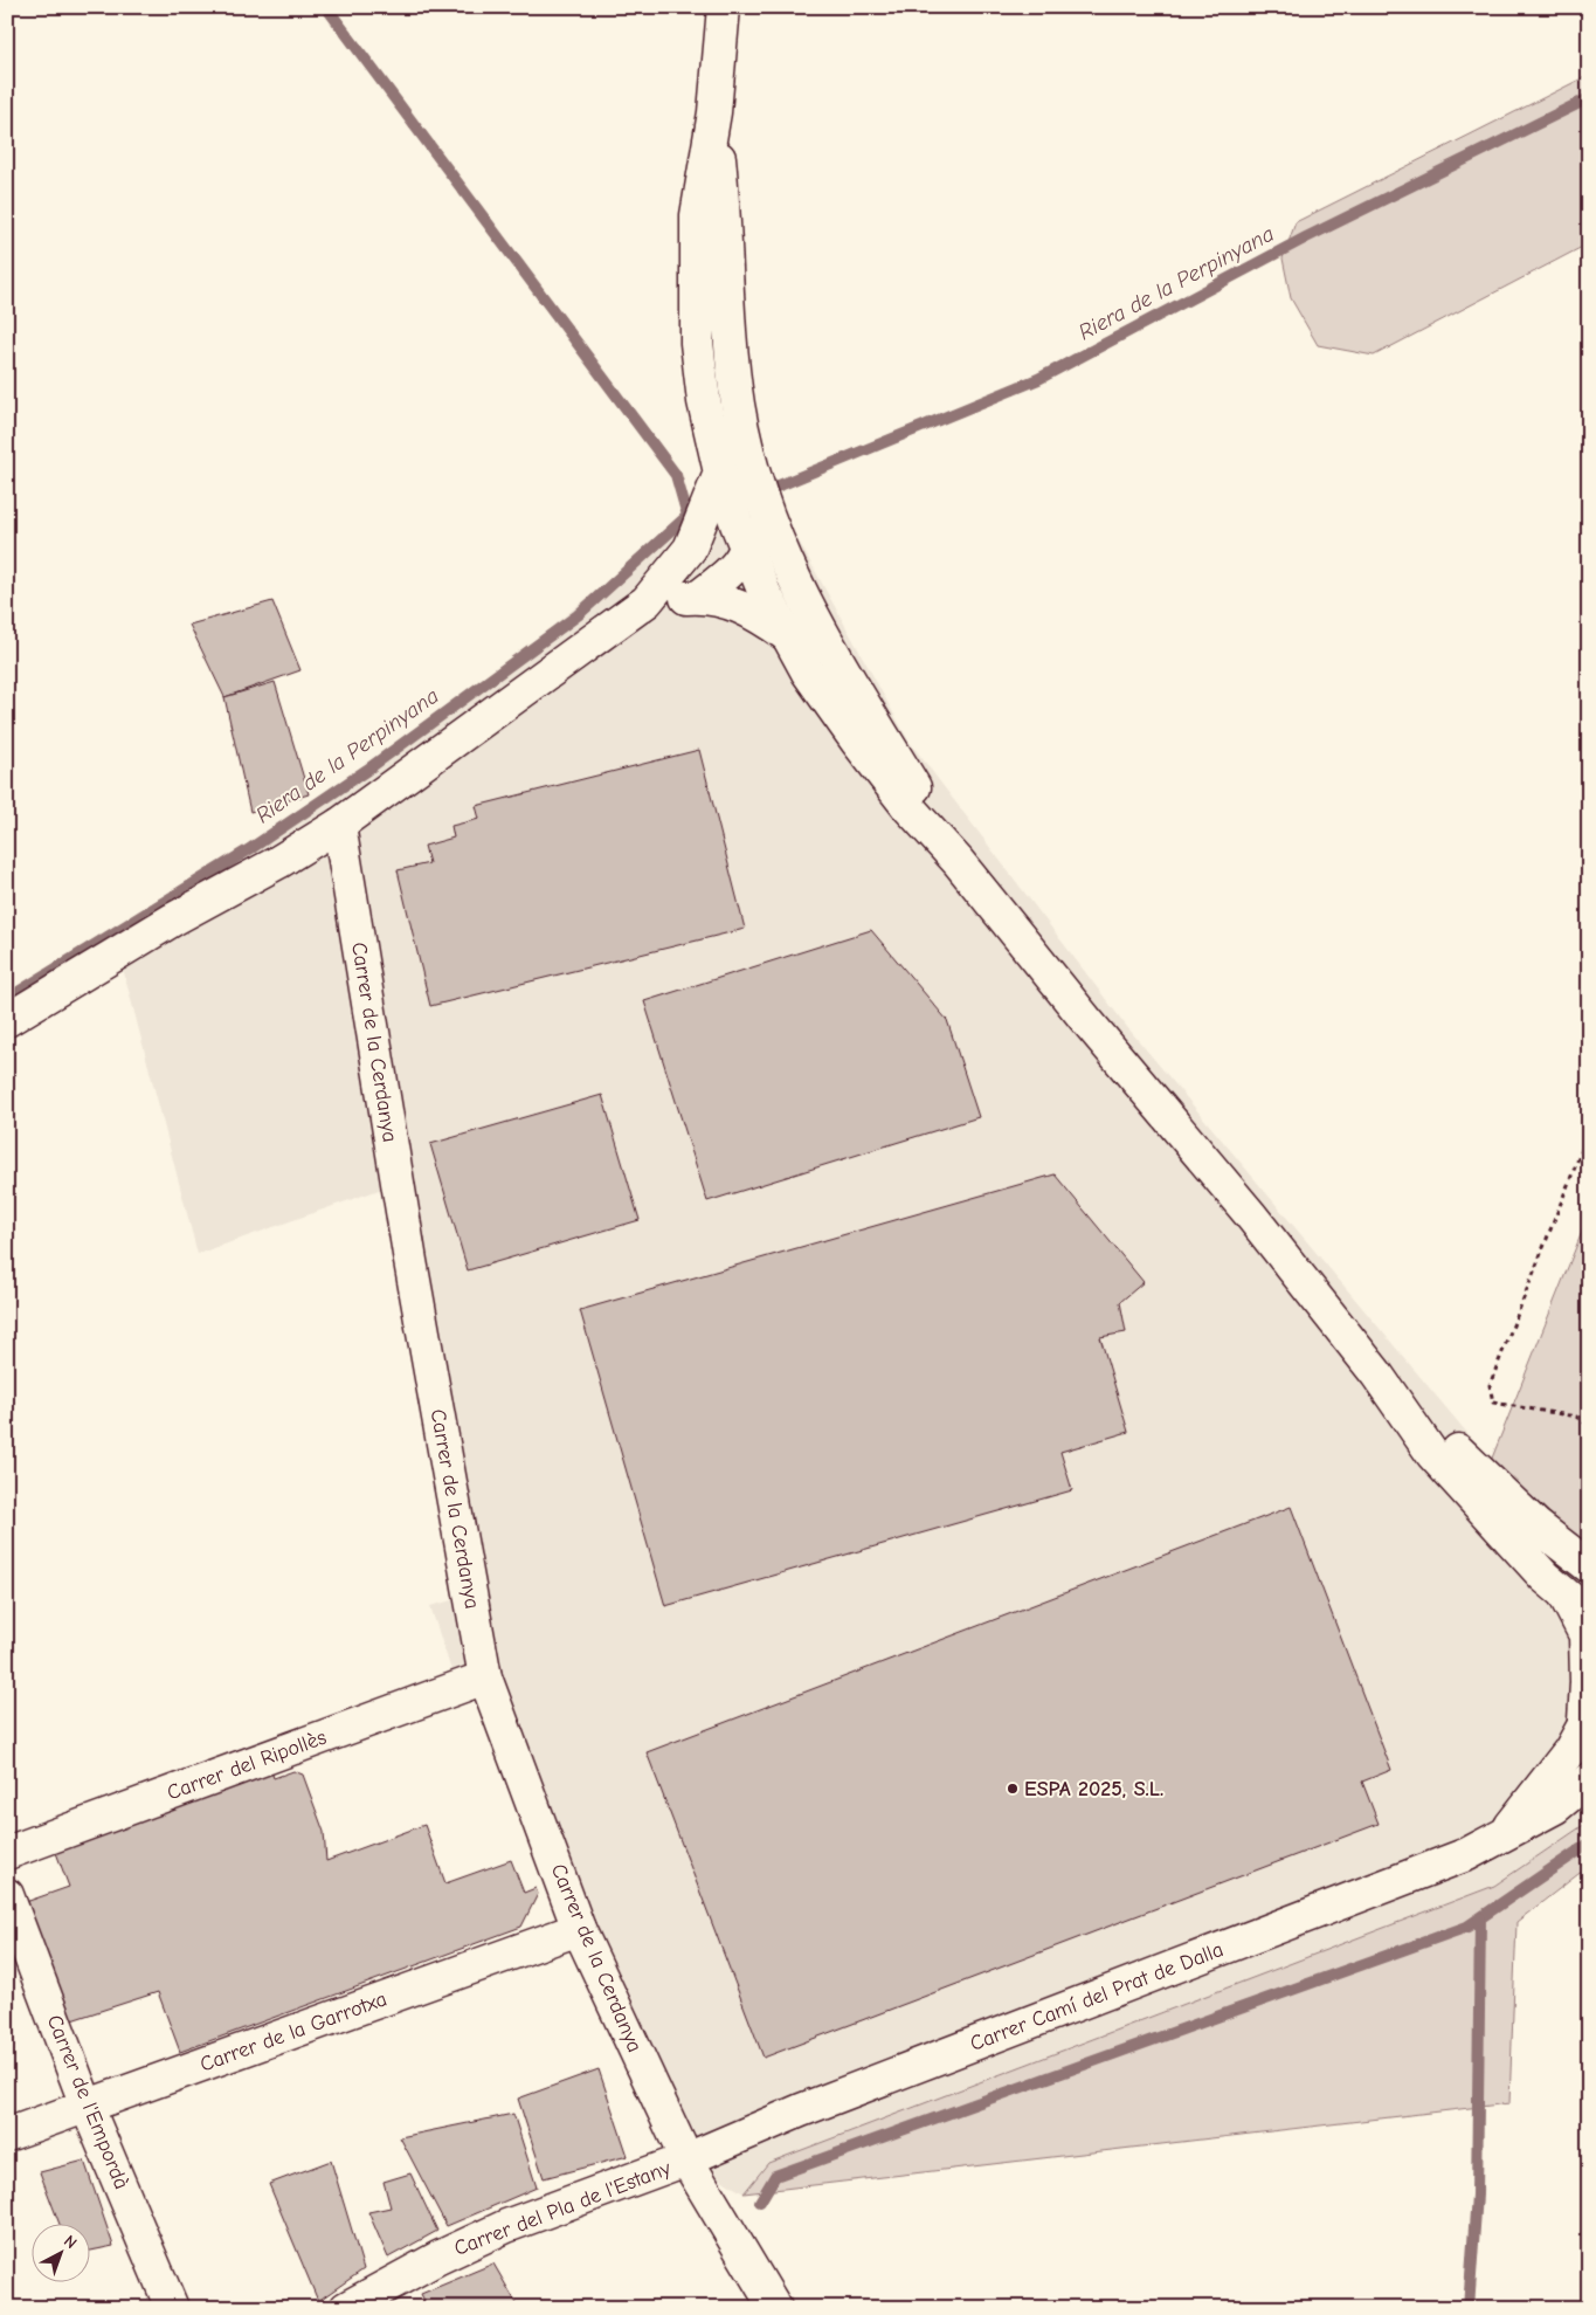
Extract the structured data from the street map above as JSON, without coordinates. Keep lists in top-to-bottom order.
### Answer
{
  "streets": {
    "street": [
      "Carrer de la Cerdanya",
      "Carrer del Ripollès",
      "Carrer Camí del Prat de Dalla",
      "Carrer de la Garrotxa",
      "Carrer de l'Empordà",
      "Carrer del Pla de l'Estany"
    ]
  },
  "crossings": [
    ["Carrer de la Cerdanya", "Carrer del Ripollès"],
    ["Carrer de la Cerdanya", "Carrer Camí del Prat de Dalla"],
    ["Carrer de la Cerdanya", "Carrer de la Garrotxa"],
    ["Carrer de la Cerdanya", "Carrer del Pla de l'Estany"],
    ["Carrer Camí del Prat de Dalla", "Carrer del Pla de l'Estany"],
    ["Carrer de la Garrotxa", "Carrer de l'Empordà"]
  ],
  "water": ["Riera de la Perpinyana"],
  "places": ["ESPA 2025, S.L."],
  "north": "top right"
}
